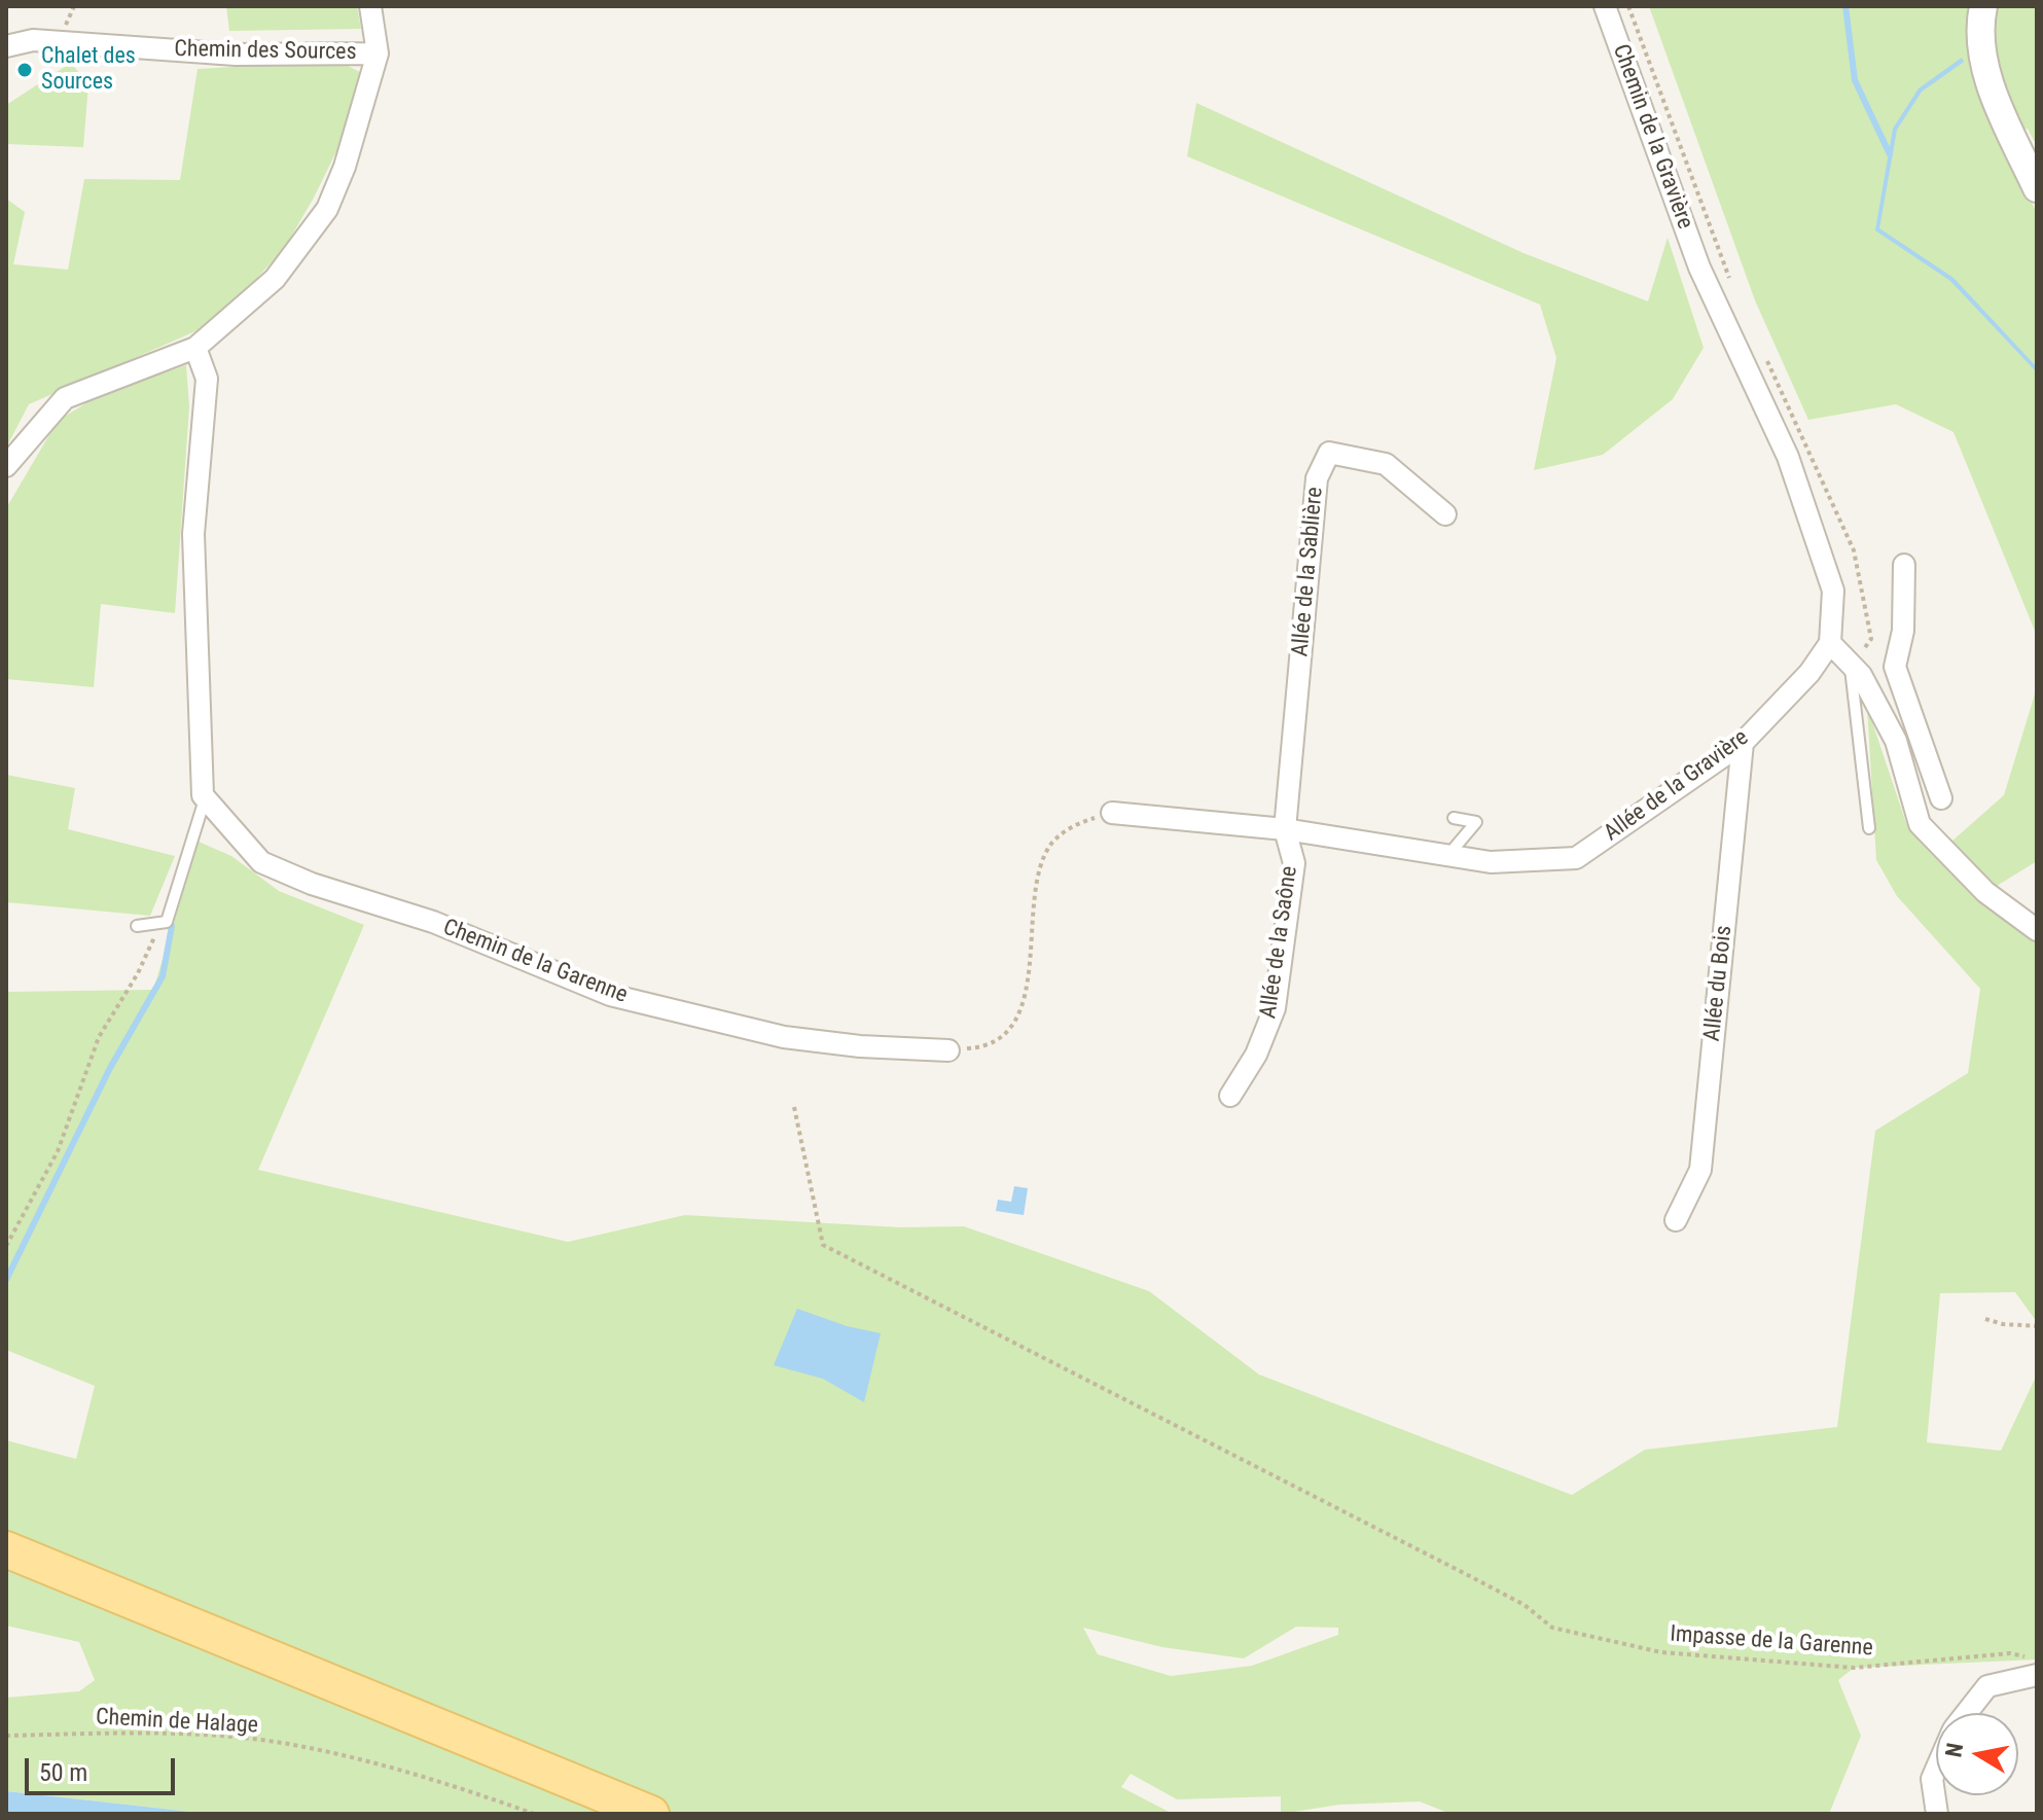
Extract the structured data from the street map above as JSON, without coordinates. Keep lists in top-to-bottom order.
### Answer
{
  "streets": {
    "street": [
      "Chemin des Sources",
      "Chemin de la Gravière",
      "Allée de la Sablière",
      "Allée de la Gravière",
      "Allée de la Saône",
      "Chemin de la Garenne",
      "Allée du Bois"
    ],
    "path": ["Impasse de la Garenne", "Chemin de Halage"]
  },
  "crossings": [
    ["Chemin de la Gravière", "Allée de la Gravière"],
    ["Allée de la Sablière", "Allée de la Gravière"],
    ["Allée de la Sablière", "Allée de la Saône"],
    ["Allée de la Gravière", "Allée de la Saône"],
    ["Allée de la Gravière", "Allée du Bois"]
  ],
  "places": ["Chalet des Sources"],
  "scale_bar": "50 m",
  "north": "left"
}
